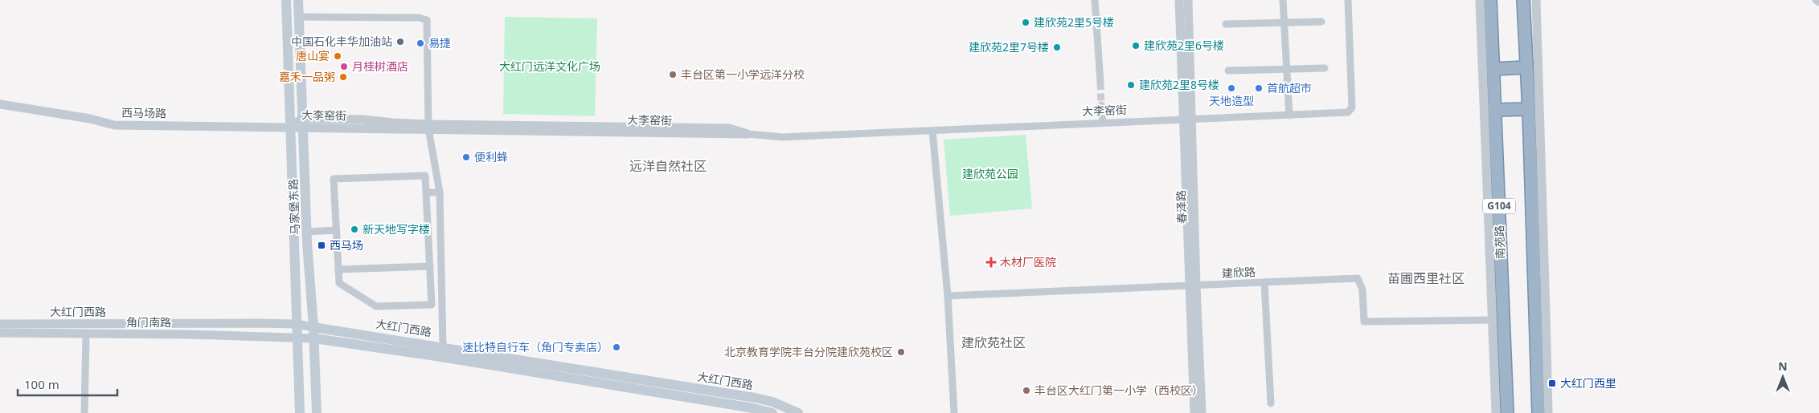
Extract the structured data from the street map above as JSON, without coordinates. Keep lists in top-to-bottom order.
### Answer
{
  "streets": {
    "highway": ["G104", "南苑路"],
    "main road": ["马家堡东路", "大红门西路"],
    "street": [
      "大李窑街",
      "西马场路",
      "春泽路",
      "建欣路",
      "角门南路"
    ]
  },
  "crossings": [
    ["大李窑街", "西马场路"],
    ["大李窑街", "马家堡东路"],
    ["大李窑街", "春泽路"],
    ["西马场路", "马家堡东路"],
    ["马家堡东路", "大红门西路"],
    ["马家堡东路", "角门南路"],
    ["春泽路", "建欣路"],
    ["大红门西路", "角门南路"]
  ],
  "districts": ["远洋自然社区", "苗圃西里社区", "建欣苑社区"],
  "parks": ["大红门远洋文化广场", "建欣苑公园"],
  "places": {
    "other": [
      "建欣苑2里5号楼",
      "中国石化丰华加油站",
      "易捷",
      "建欣苑2里6号楼",
      "建欣苑2里7号楼",
      "唐山宴",
      "月桂树酒店",
      "丰台区第一小学远洋分校",
      "嘉禾一品粥",
      "建欣苑2里8号楼",
      "天地造型",
      "首航超市",
      "便利蜂",
      "新天地写字楼",
      "速比特自行车（角门专卖店）",
      "北京教育学院丰台分院建欣苑校区",
      "丰台区大红门第一小学（西校区）"
    ],
    "transit": ["西马场", "大红门西里"],
    "health": ["木材厂医院"]
  },
  "scale_bar": "100 m",
  "north": "top"
}
